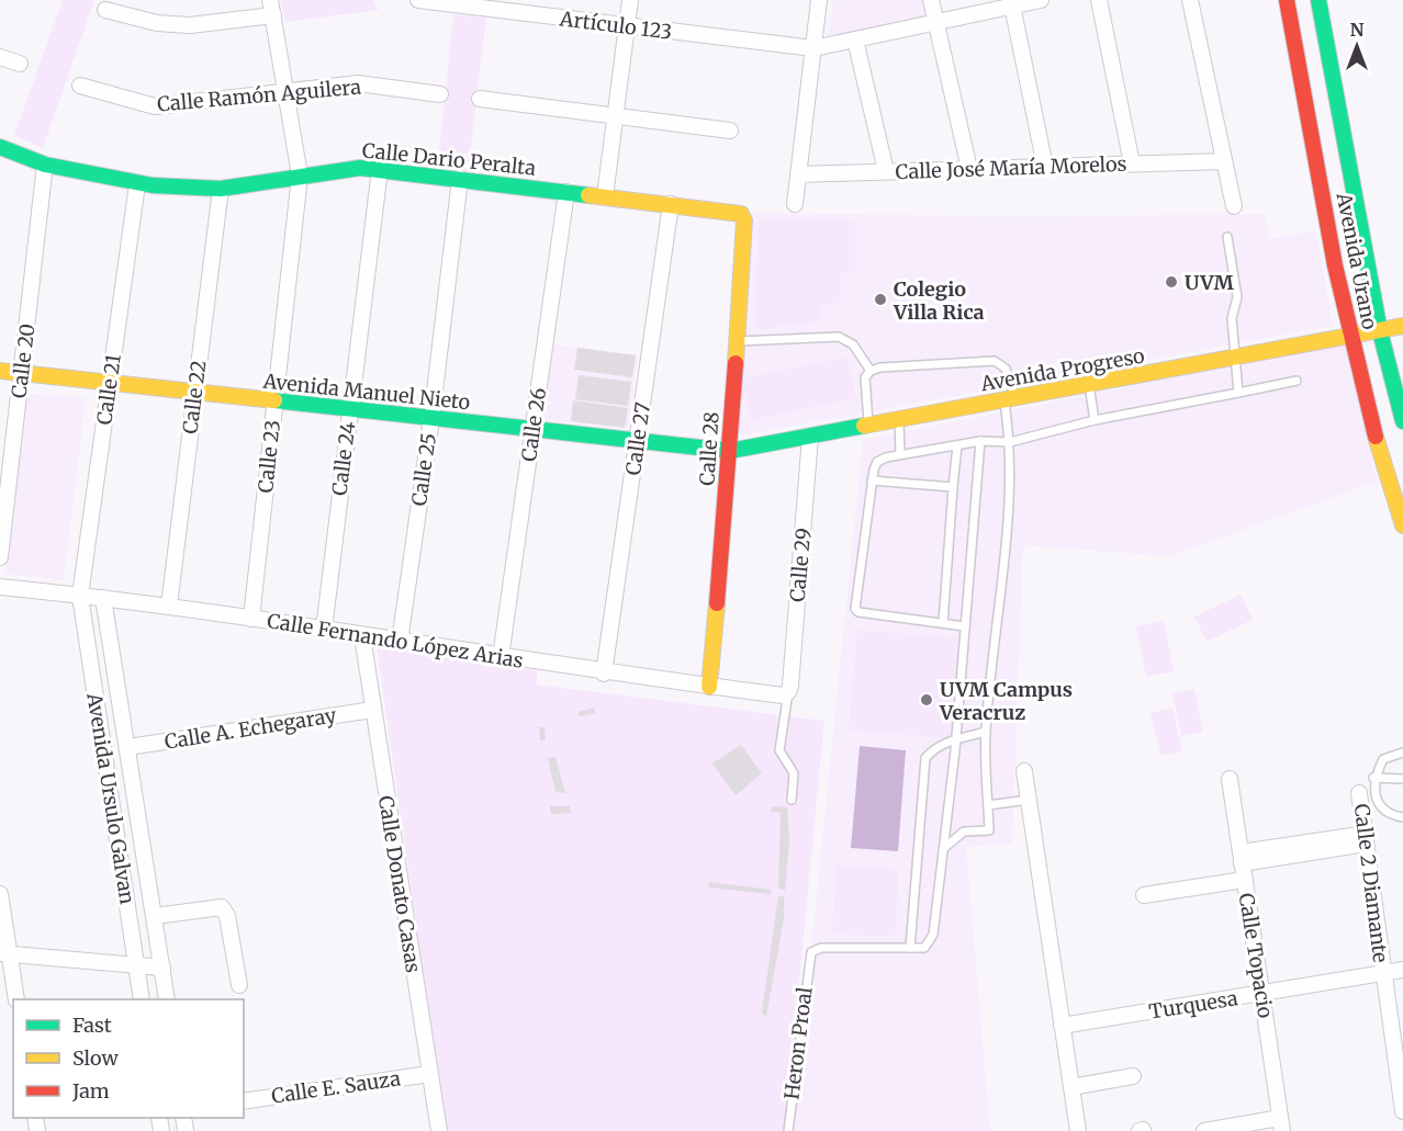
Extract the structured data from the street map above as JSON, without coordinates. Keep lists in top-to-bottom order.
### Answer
{
  "streets": {
    "street": [
      "Artículo 123",
      "Calle Ramón Aguilera",
      "Calle Dario Peralta",
      "Calle José María Morelos",
      "Avenida Urano",
      "Calle 20",
      "Avenida Progreso",
      "Calle 21",
      "Avenida Manuel Nieto",
      "Calle 22",
      "Calle 26",
      "Calle 27",
      "Calle 28",
      "Calle 23",
      "Calle 24",
      "Calle 25",
      "Calle 29",
      "Calle Fernando López Arias",
      "Calle A. Echegaray",
      "Avenida Ursulo Galvan",
      "Calle 2 Diamante",
      "Calle Donato Casas",
      "Calle Topacio",
      "Turquesa",
      "Calle E. Sauza"
    ],
    "lane": ["Heron Proal"]
  },
  "crossings": [
    ["Calle Ramón Aguilera", "Calle 23"],
    ["Calle Dario Peralta", "Calle 20"],
    ["Calle Dario Peralta", "Calle 21"],
    ["Calle Dario Peralta", "Calle 22"],
    ["Calle Dario Peralta", "Calle 26"],
    ["Calle Dario Peralta", "Calle 27"],
    ["Calle Dario Peralta", "Calle 28"],
    ["Calle Dario Peralta", "Calle 23"],
    ["Calle Dario Peralta", "Calle 24"],
    ["Calle Dario Peralta", "Calle 25"],
    ["Avenida Urano", "Avenida Progreso"],
    ["Calle 20", "Avenida Manuel Nieto"],
    ["Avenida Progreso", "Avenida Manuel Nieto"],
    ["Avenida Progreso", "Calle 28"],
    ["Avenida Progreso", "Calle 29"],
    ["Calle 21", "Avenida Manuel Nieto"],
    ["Calle 21", "Calle Fernando López Arias"],
    ["Calle 21", "Avenida Ursulo Galvan"],
    ["Avenida Manuel Nieto", "Calle 22"],
    ["Avenida Manuel Nieto", "Calle 26"],
    ["Avenida Manuel Nieto", "Calle 27"],
    ["Avenida Manuel Nieto", "Calle 28"],
    ["Avenida Manuel Nieto", "Calle 23"],
    ["Avenida Manuel Nieto", "Calle 24"],
    ["Avenida Manuel Nieto", "Calle 25"],
    ["Calle 22", "Calle Fernando López Arias"],
    ["Calle 26", "Calle Fernando López Arias"],
    ["Calle 27", "Calle Fernando López Arias"],
    ["Calle 28", "Calle Fernando López Arias"],
    ["Calle 23", "Calle Fernando López Arias"],
    ["Calle 24", "Calle Fernando López Arias"],
    ["Calle 25", "Calle Fernando López Arias"],
    ["Calle 29", "Calle Fernando López Arias"],
    ["Calle Fernando López Arias", "Avenida Ursulo Galvan"],
    ["Calle Fernando López Arias", "Calle Donato Casas"],
    ["Calle A. Echegaray", "Avenida Ursulo Galvan"],
    ["Calle A. Echegaray", "Calle Donato Casas"],
    ["Calle 2 Diamante", "Turquesa"],
    ["Calle Donato Casas", "Calle E. Sauza"],
    ["Calle Topacio", "Turquesa"]
  ],
  "places": ["UVM", "Colegio Villa Rica", "UVM Campus Veracruz"],
  "legend": ["Fast", "Slow", "Jam"],
  "north": "top"
}
